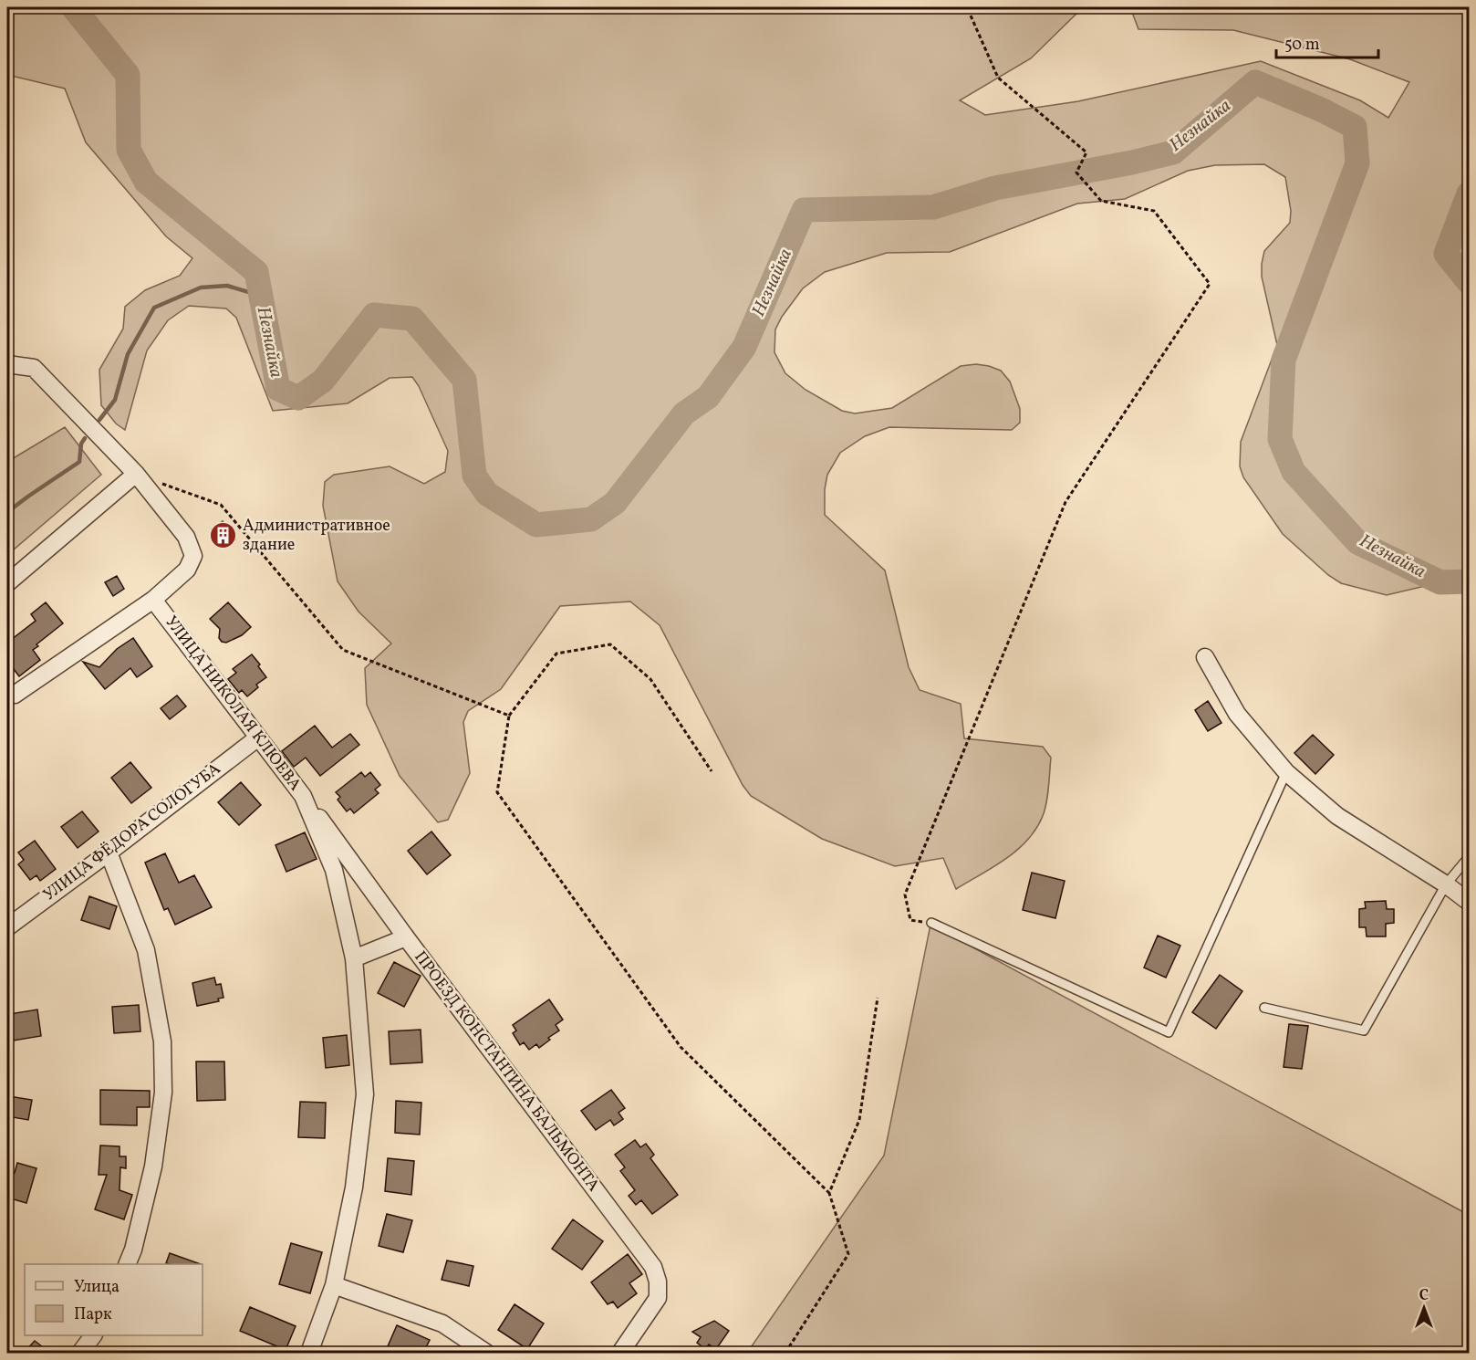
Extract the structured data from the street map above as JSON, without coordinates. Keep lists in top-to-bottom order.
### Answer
{
  "streets": {
    "street": ["УЛИЦА НИКОЛАЯ КЛЮЕВА", "УЛИЦА ФЁДОРА СОЛОГУБА", "ПРОЕЗД КОНСТАНТИНА БАЛЬМОНТА"]
  },
  "crossings": [
    ["УЛИЦА НИКОЛАЯ КЛЮЕВА", "УЛИЦА ФЁДОРА СОЛОГУБА"],
    ["УЛИЦА НИКОЛАЯ КЛЮЕВА", "ПРОЕЗД КОНСТАНТИНА БАЛЬМОНТА"]
  ],
  "water": ["Незнайка"],
  "places": {
    "building": ["Административное здание"]
  },
  "legend": ["Улица", "Парк"],
  "scale_bar": "50 m",
  "north": "top"
}
